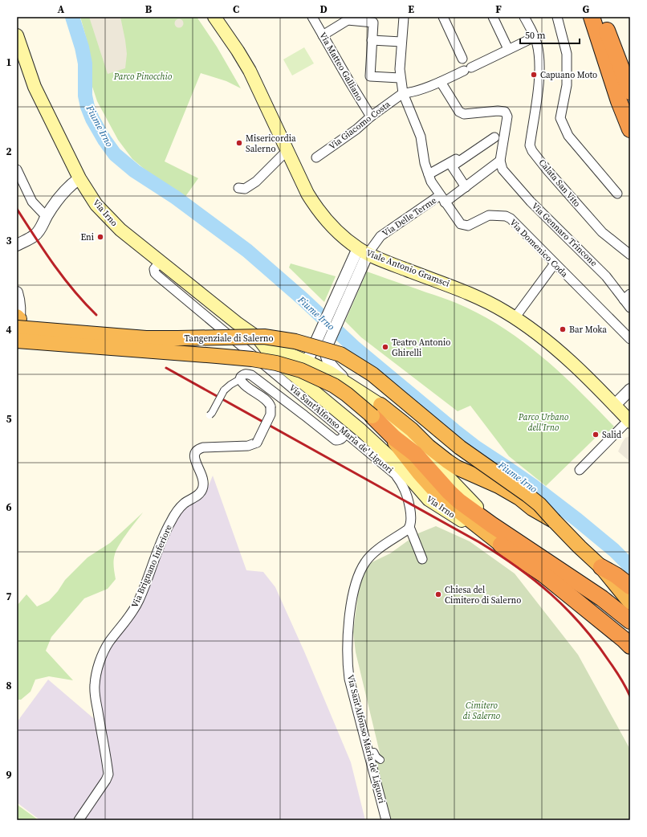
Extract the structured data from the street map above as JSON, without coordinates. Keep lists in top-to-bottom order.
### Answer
{
  "streets": {
    "highway": ["Tangenziale di Salerno"],
    "main road": ["Via Irno", "Viale Antonio Gramsci"],
    "street": [
      "Via Matteo Galliano",
      "Via Giacomo Costa",
      "Calata San Vito",
      "Via Delle Terme",
      "Via Gennaro Trincone",
      "Via Domenico Coda",
      "Via Sant'Alfonso Maria de' Liguori",
      "Via Brignano Inferiore"
    ]
  },
  "crossings": [
    ["Via Matteo Galliano", "Via Giacomo Costa"],
    ["Via Giacomo Costa", "Via Domenico Coda"],
    ["Via Irno", "Tangenziale di Salerno"],
    ["Via Irno", "Via Sant'Alfonso Maria de' Liguori"],
    ["Via Delle Terme", "Via Gennaro Trincone"],
    ["Via Delle Terme", "Via Domenico Coda"],
    ["Via Delle Terme", "Viale Antonio Gramsci"]
  ],
  "water": ["Fiume Irno"],
  "parks": ["Parco Pinocchio", "Parco Urbano dell'Irno", "Cimitero di Salerno"],
  "places": [
    "Capuano Moto",
    "Misericordia Salerno",
    "Eni",
    "Bar Moka",
    "Teatro Antonio Ghirelli",
    "Salid",
    "Chiesa del Cimitero di Salerno"
  ],
  "scale_bar": "50 m",
  "grid": {
    "columns": [
      "A",
      "B",
      "C",
      "D",
      "E",
      "F",
      "G"
    ],
    "rows": [
      "1",
      "2",
      "3",
      "4",
      "5",
      "6",
      "7",
      "8",
      "9"
    ]
  }
}
